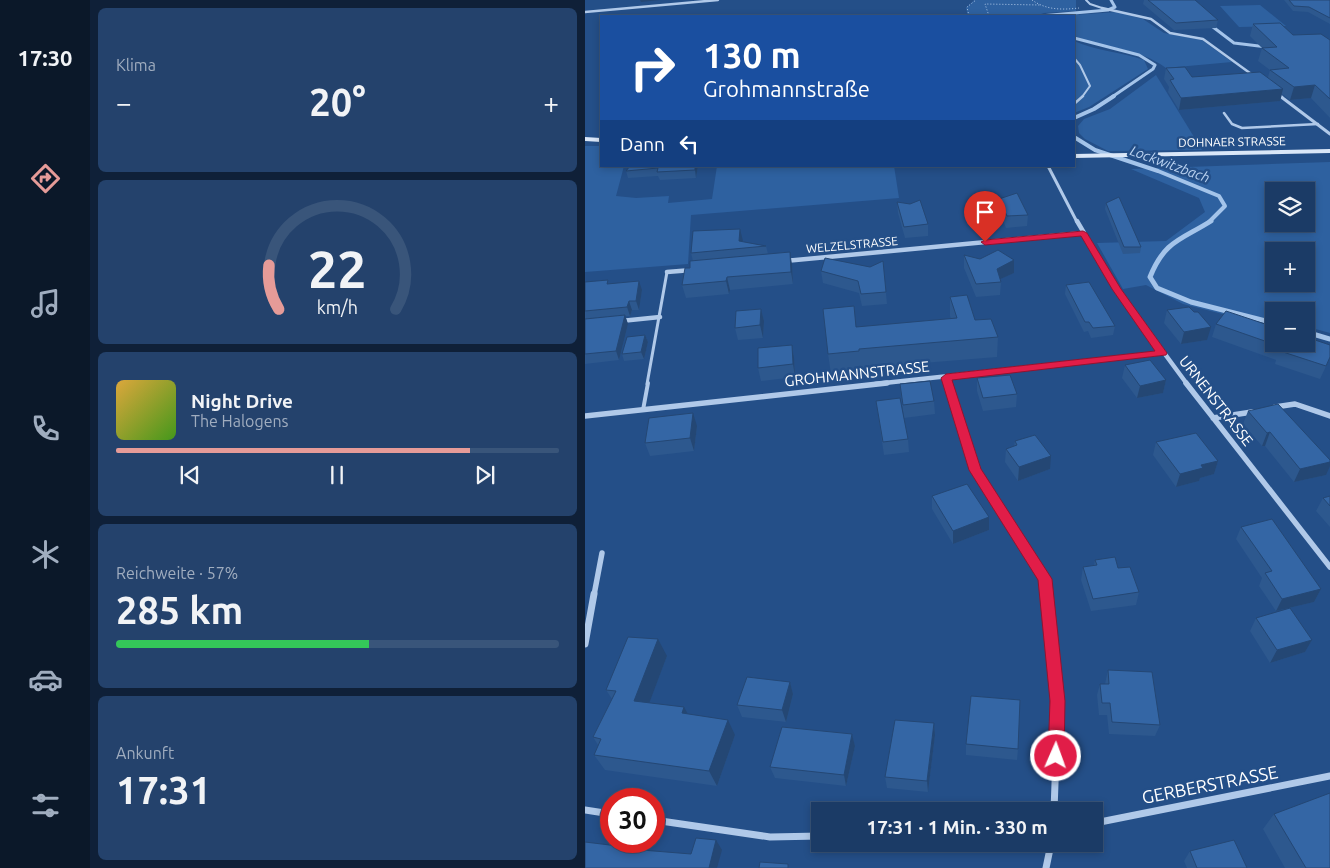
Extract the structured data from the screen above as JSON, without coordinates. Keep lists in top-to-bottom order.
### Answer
{
  "streets": {
    "main road": ["DOHNAER STRASSE"],
    "street": [
      "WELZELSTRASSE",
      "GROHMANNSTRASSE",
      "URNENSTRASSE",
      "GERBERSTRASSE"
    ]
  },
  "crossings": [
    ["WELZELSTRASSE", "URNENSTRASSE"],
    ["GROHMANNSTRASSE", "URNENSTRASSE"]
  ],
  "water": ["Lockwitzbach"],
  "page": {
    "tabs": "17:30",
    "tile": [
      "Klima",
      ["Reichweite · 57%", "285 km"],
      ["Ankunft", "17:31"]
    ],
    "turn": ["130 m", "Grohmannstraße"],
    "heat": ["−", "20°", "+"],
    "then": "Dann",
    "map_buttons": ["+", "−"],
    "song": ["Night Drive", "The Halogens"],
    "limit": "30",
    "trip": "17:31 · 1 Min. · 330 m",
    "gauge": ["22", "km/h"]
  }
}
